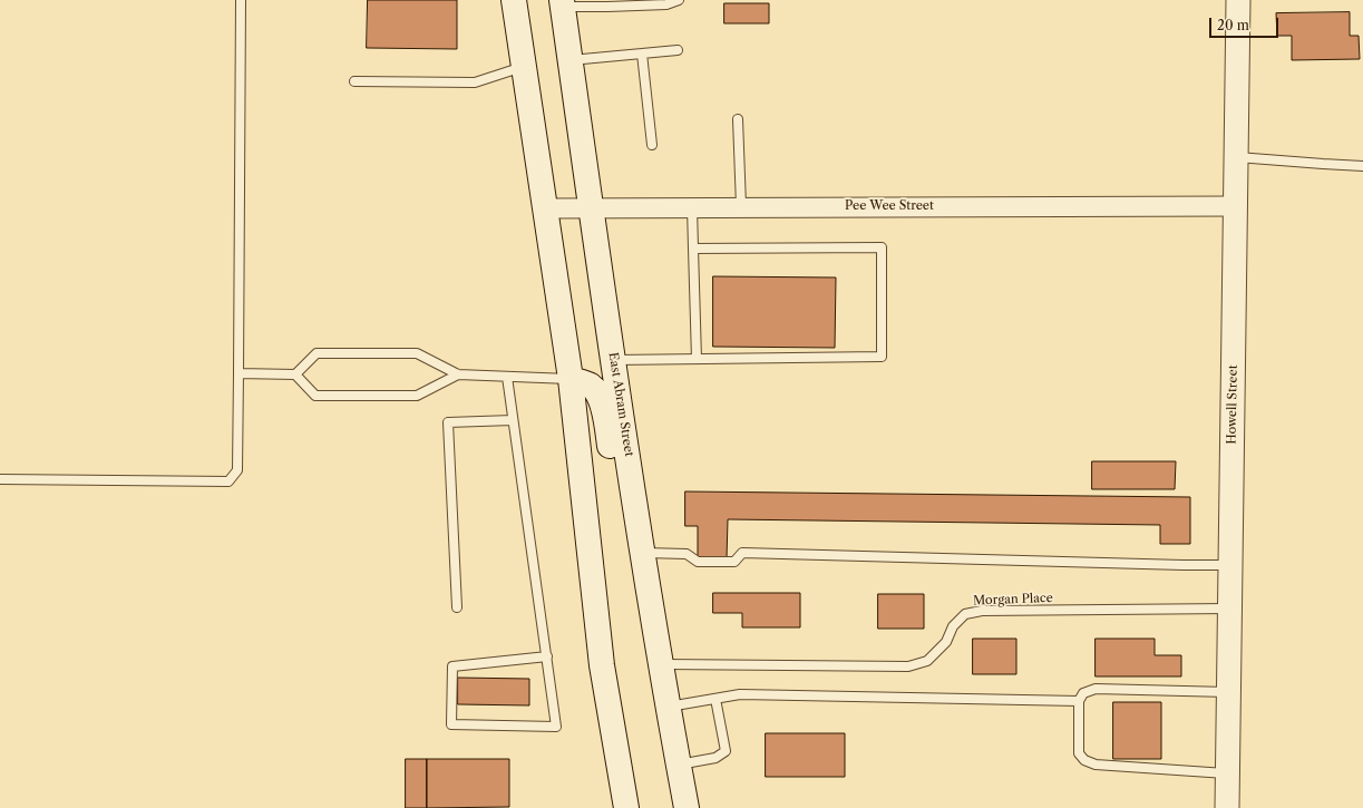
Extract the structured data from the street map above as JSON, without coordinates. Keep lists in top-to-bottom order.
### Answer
{
  "streets": {
    "main road": ["East Abram Street"],
    "street": ["Pee Wee Street", "Howell Street"],
    "lane": ["Morgan Place"]
  },
  "crossings": [
    ["Pee Wee Street", "East Abram Street"],
    ["Pee Wee Street", "Howell Street"],
    ["East Abram Street", "Morgan Place"],
    ["Howell Street", "Morgan Place"]
  ],
  "scale_bar": "20 m"
}
